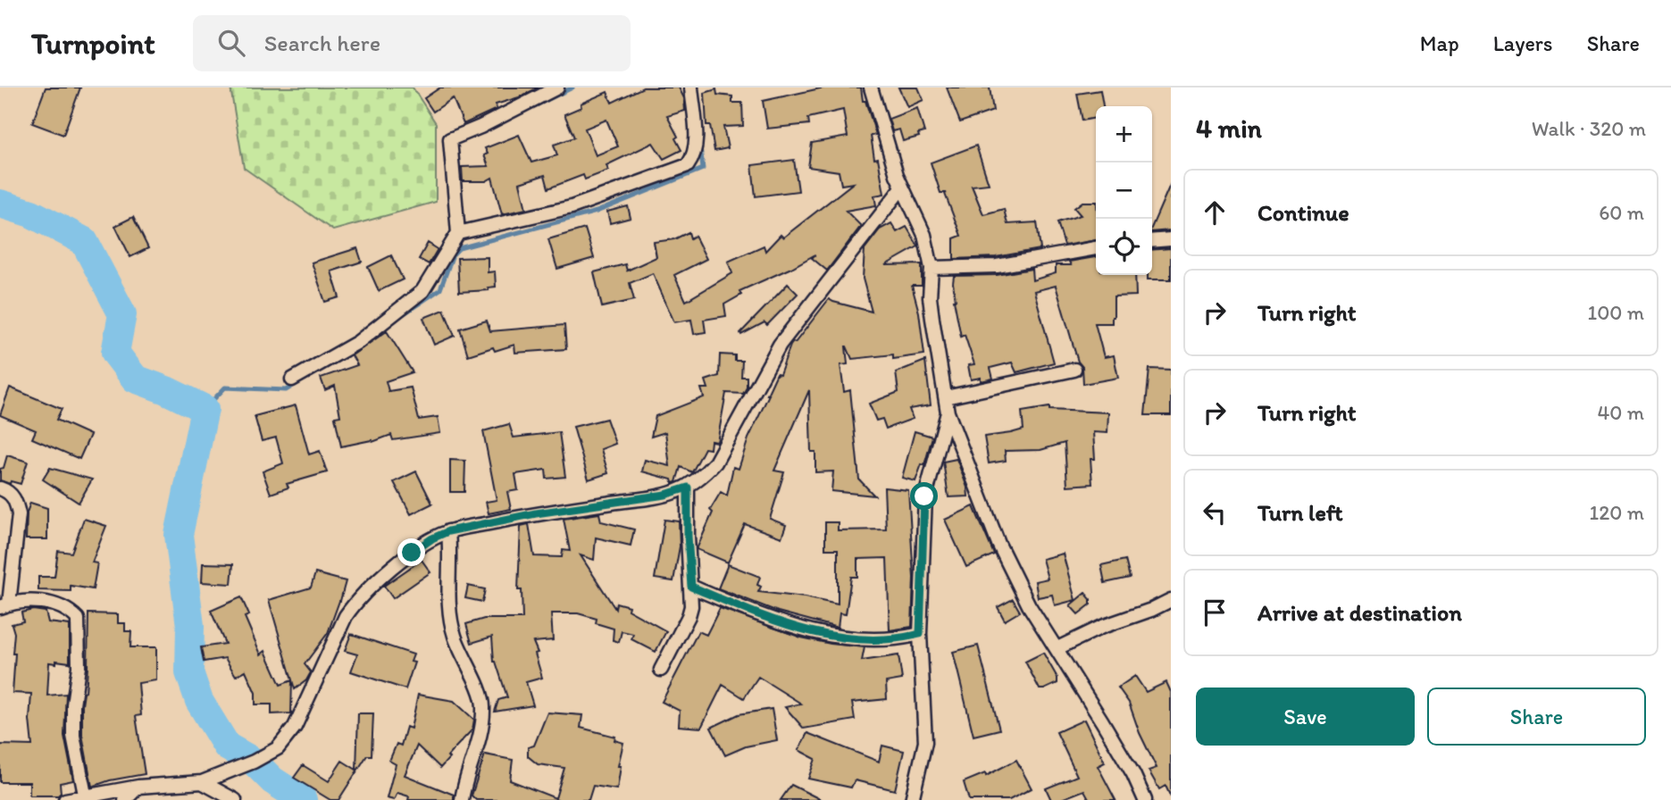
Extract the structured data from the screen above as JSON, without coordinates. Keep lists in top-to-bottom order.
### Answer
{
  "page": {
    "header": "Turnpoint",
    "search": "Search here",
    "nav": ["Map", "Layers", "Share"],
    "heading": ["4 min", "Walk · 320 m"],
    "map_buttons": ["+", "−"],
    "list": [
      ["Continue", "60 m"],
      ["Turn right", "100 m"],
      ["Turn right", "40 m"],
      ["Turn left", "120 m"],
      "Arrive at destination"
    ],
    "buttons": ["Save", "Share"]
  }
}
